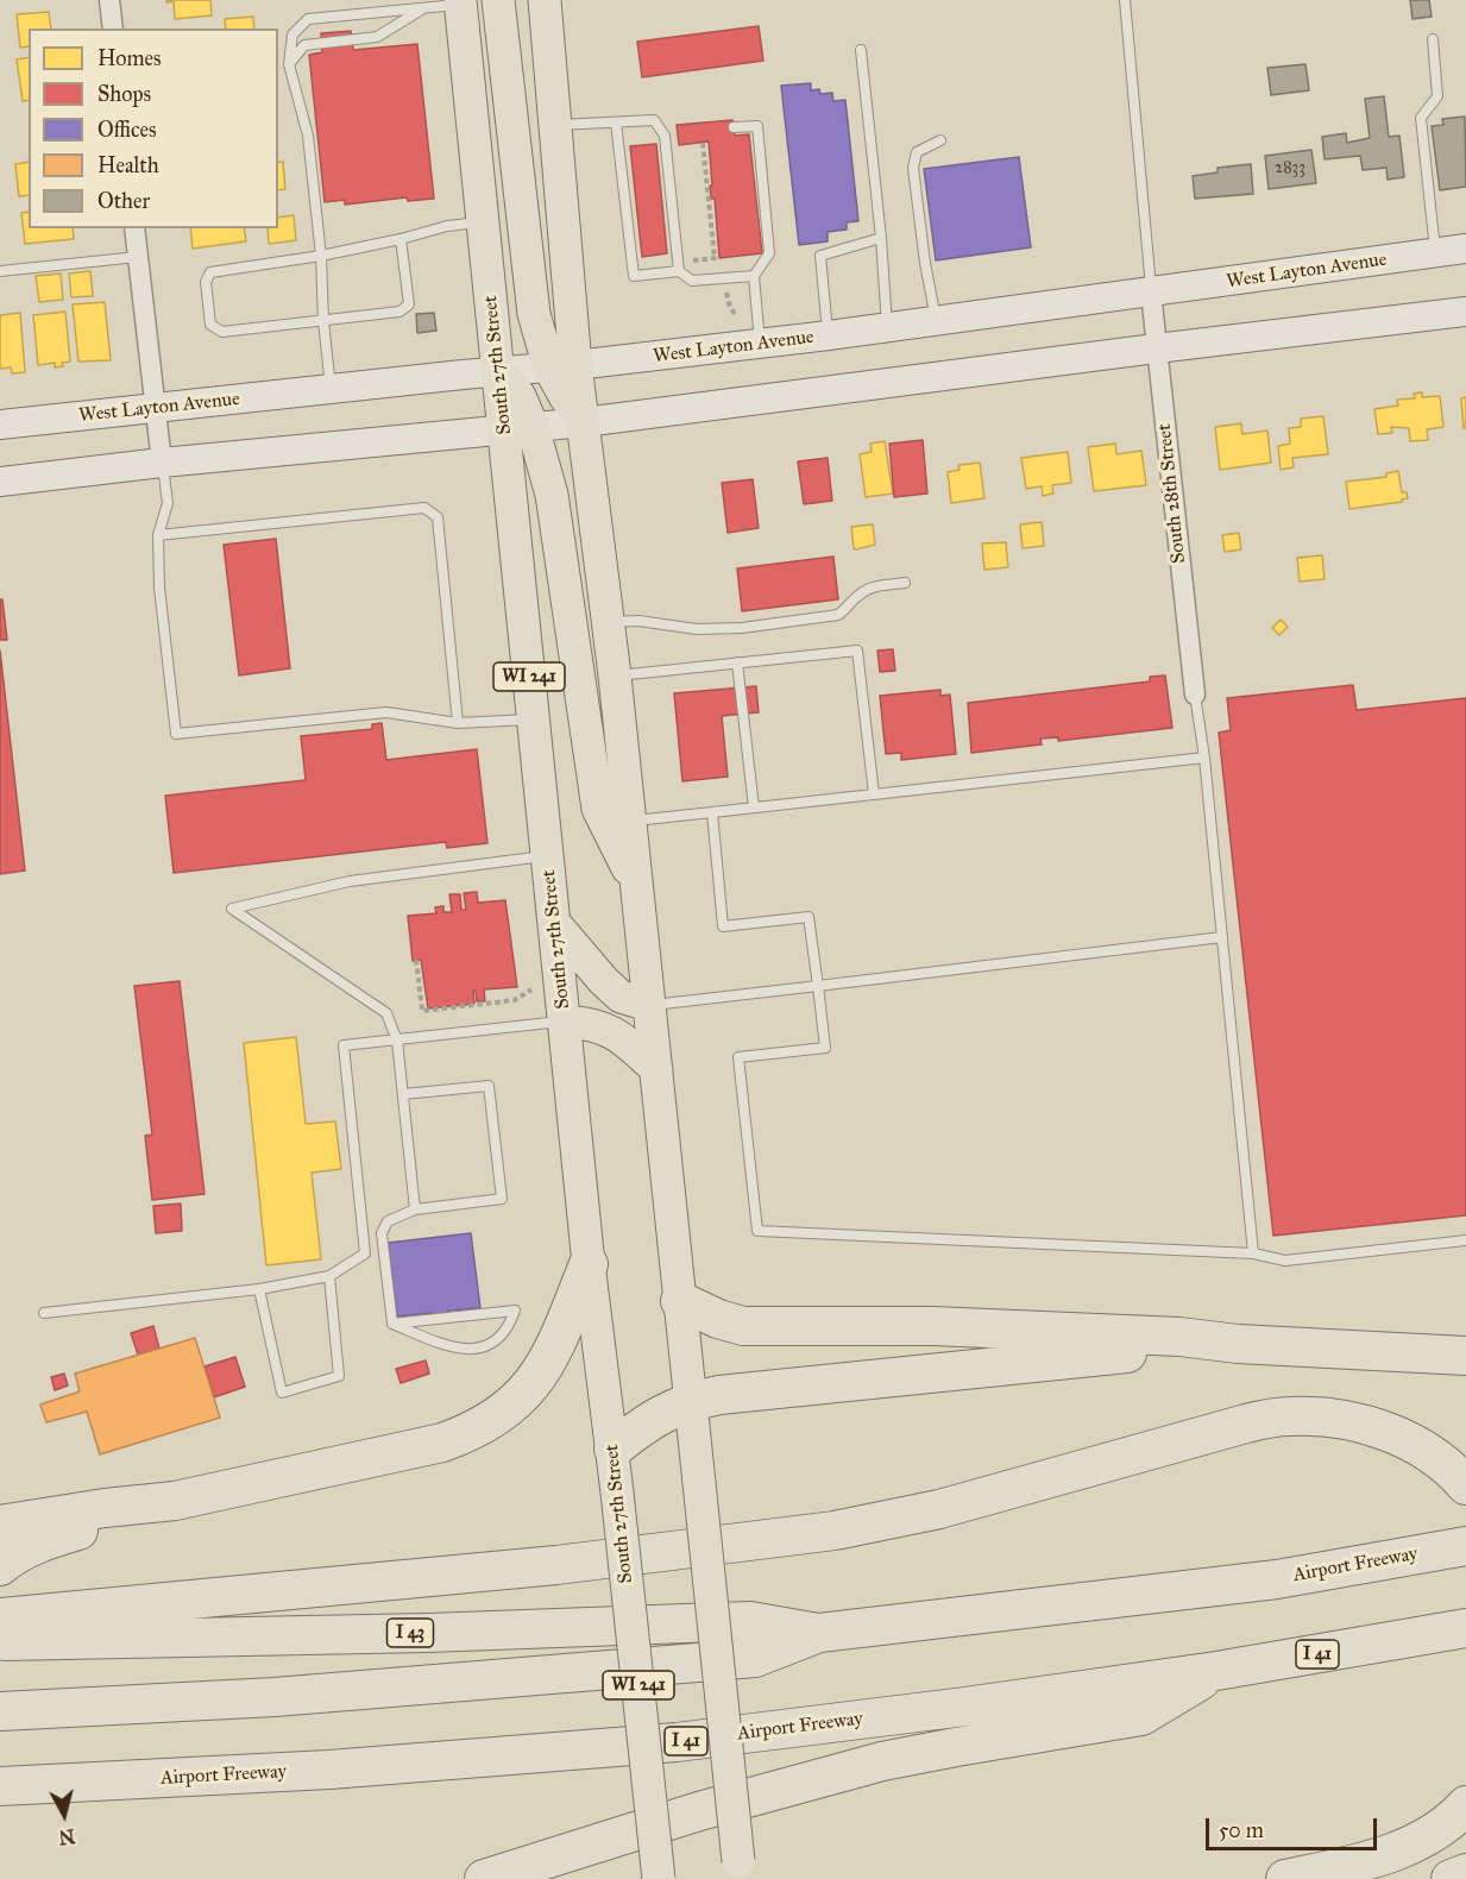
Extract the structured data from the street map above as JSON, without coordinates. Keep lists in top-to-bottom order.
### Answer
{
  "streets": {
    "highway": ["Airport Freeway", "I 43", "I 41"],
    "main road": ["West Layton Avenue", "South 27th Street", "WI 241"],
    "street": ["South 28th Street"]
  },
  "crossings": [
    ["West Layton Avenue", "South 27th Street"],
    ["West Layton Avenue", "South 28th Street"],
    ["Airport Freeway", "I 43"]
  ],
  "house_numbers": ["2833"],
  "legend": [
    "Homes",
    "Shops",
    "Offices",
    "Health",
    "Other"
  ],
  "scale_bar": "50 m",
  "north": "bottom"
}
